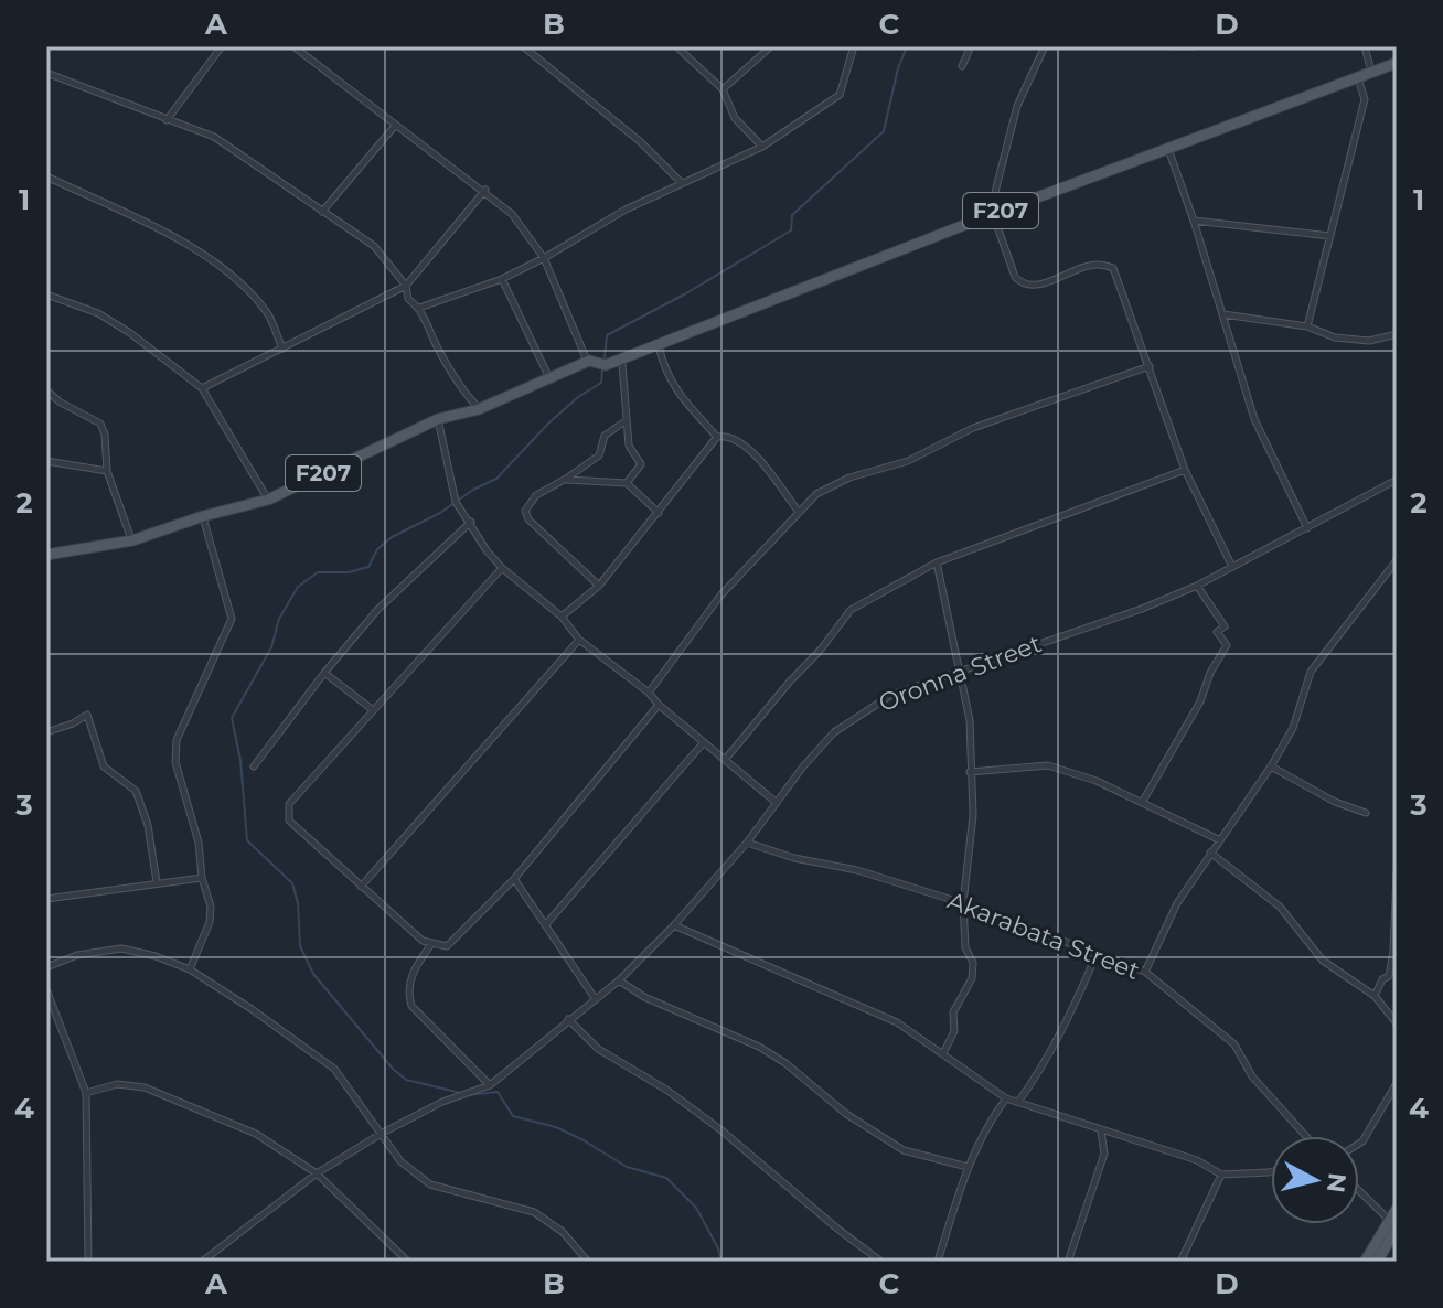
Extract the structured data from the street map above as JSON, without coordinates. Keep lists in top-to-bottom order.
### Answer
{
  "streets": {
    "main road": ["F207"],
    "street": ["Oronna Street", "Akarabata Street"]
  },
  "crossings": [
    ["Oronna Street", "Akarabata Street"]
  ],
  "north": "right",
  "grid": {
    "columns": [
      "A",
      "B",
      "C",
      "D"
    ],
    "rows": [
      "1",
      "2",
      "3",
      "4"
    ]
  }
}
